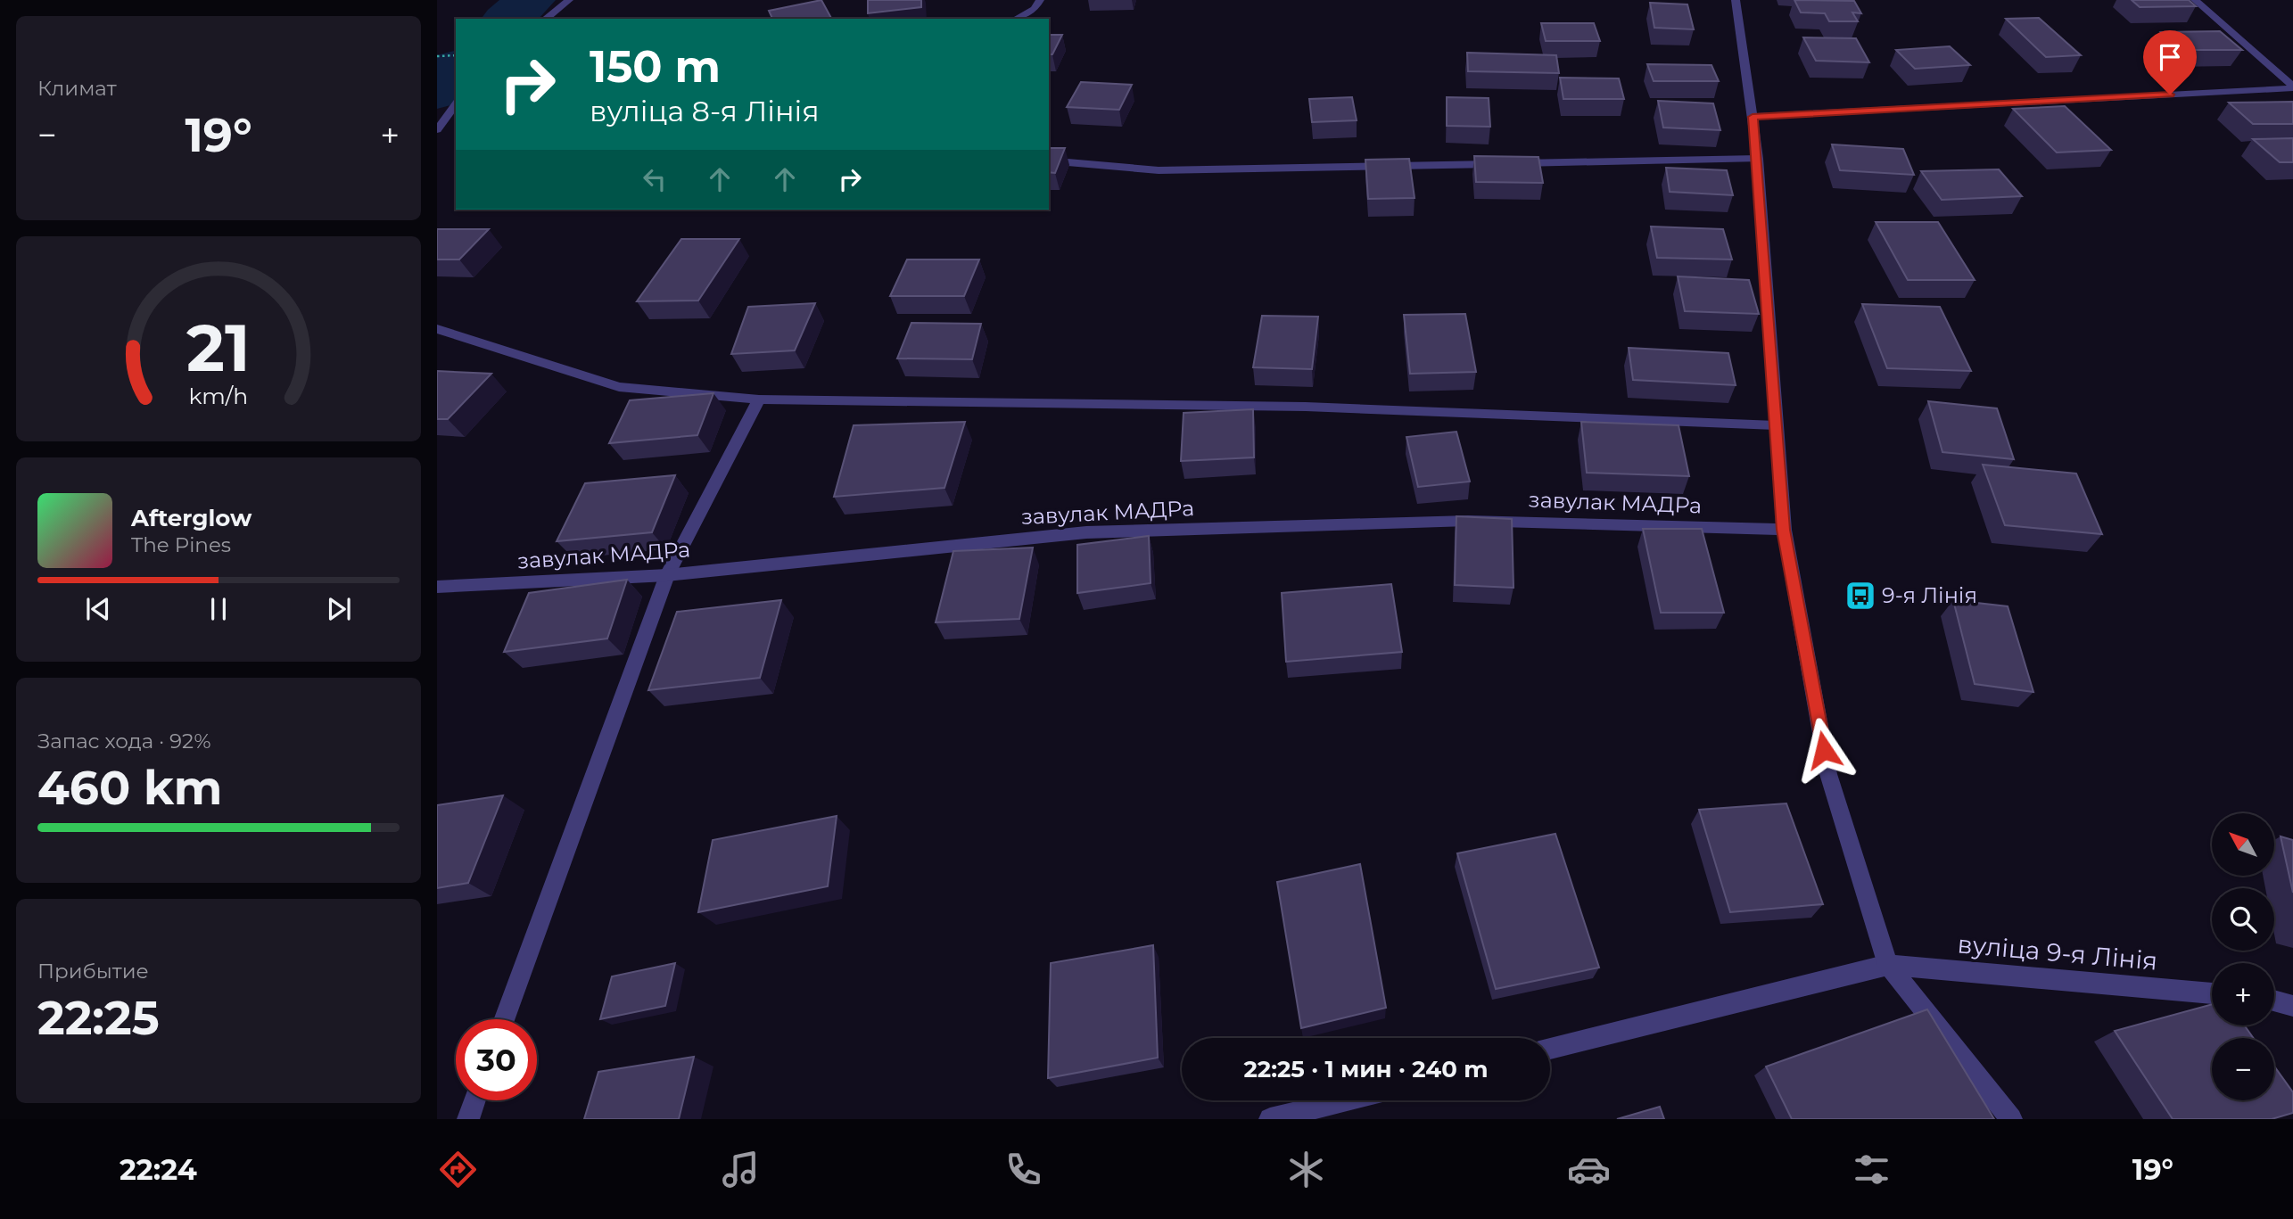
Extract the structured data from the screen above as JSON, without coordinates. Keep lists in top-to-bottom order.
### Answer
{
  "streets": {
    "street": ["завулак МАДРа", "вуліца 9-я Лінія"]
  },
  "places": {
    "bus stop": ["9-я Лінія"]
  },
  "north": "top left",
  "page": {
    "tile": [
      "Климат",
      ["Запас хода · 92%", "460 km"],
      ["Прибытие", "22:25"]
    ],
    "turn": ["150 m", "вуліца 8-я Лінія"],
    "heat": ["−", "19°", "+"],
    "song": ["Afterglow", "The Pines"],
    "map_buttons": ["+", "−"],
    "limit": "30",
    "trip": "22:25 · 1 мин · 240 m",
    "tabs": ["22:24", "19°"],
    "gauge": ["21", "km/h"]
  }
}
